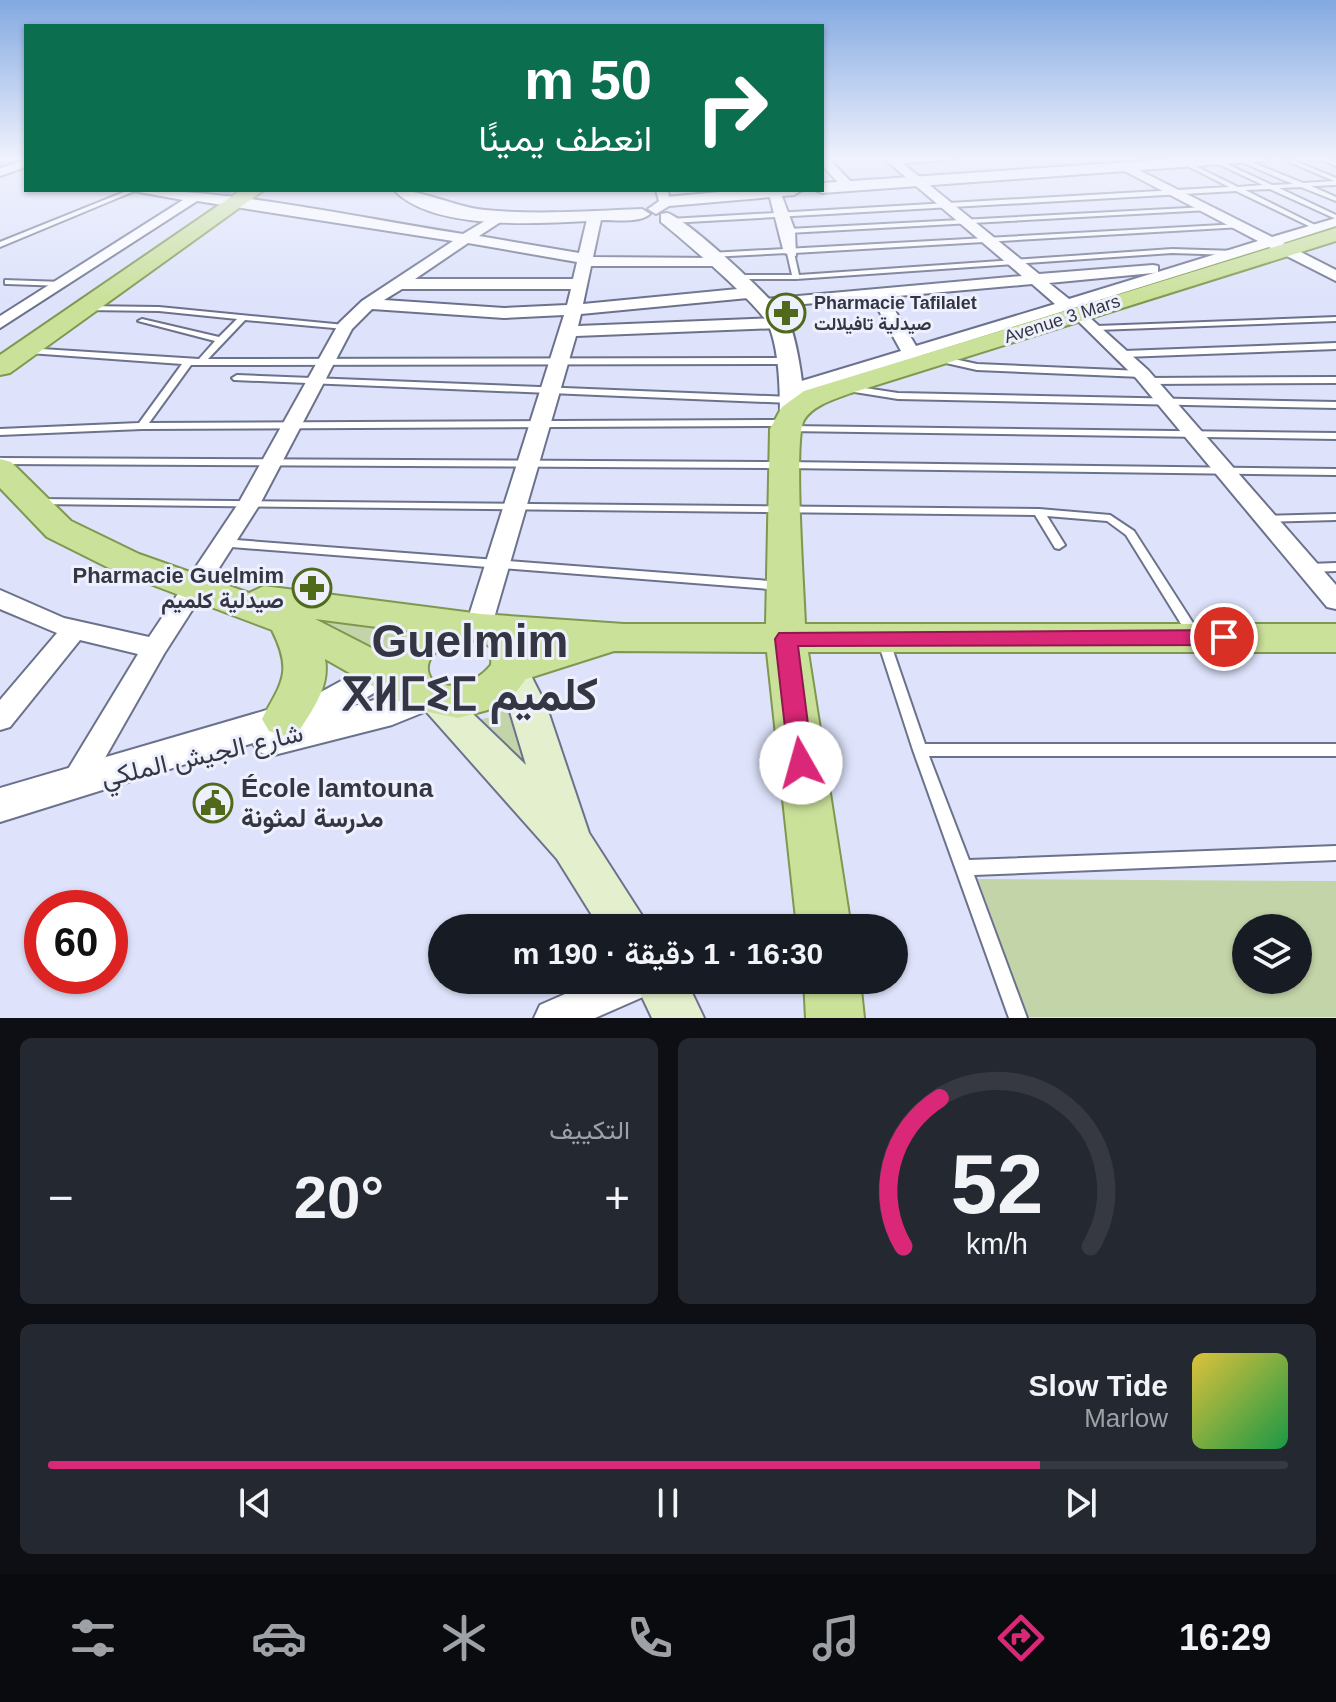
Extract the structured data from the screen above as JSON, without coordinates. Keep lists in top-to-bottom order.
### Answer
{
  "streets": {
    "main road": ["Avenue 3 Mars"],
    "street": ["شارع الجيش الملكي"]
  },
  "districts": ["Guelmim ⴳⵍⵎⵉⵎ كلميم"],
  "places": {
    "pharmacy": ["Pharmacie Tafilalet صيدلية تافيلالت", "Pharmacie Guelmim صيدلية كلميم"],
    "public building": ["École lamtouna مدرسة لمثونة"]
  },
  "page": {
    "turn": ["50 m", "انعطف يمينًا"],
    "limit": "60",
    "trip": "16:30 · 1 دقيقة · 190 m",
    "tile": "التكييف",
    "heat": ["−", "20°", "+"],
    "song": ["Slow Tide", "Marlow"],
    "tabs": "16:29",
    "gauge": ["52", "km/h"]
  }
}
